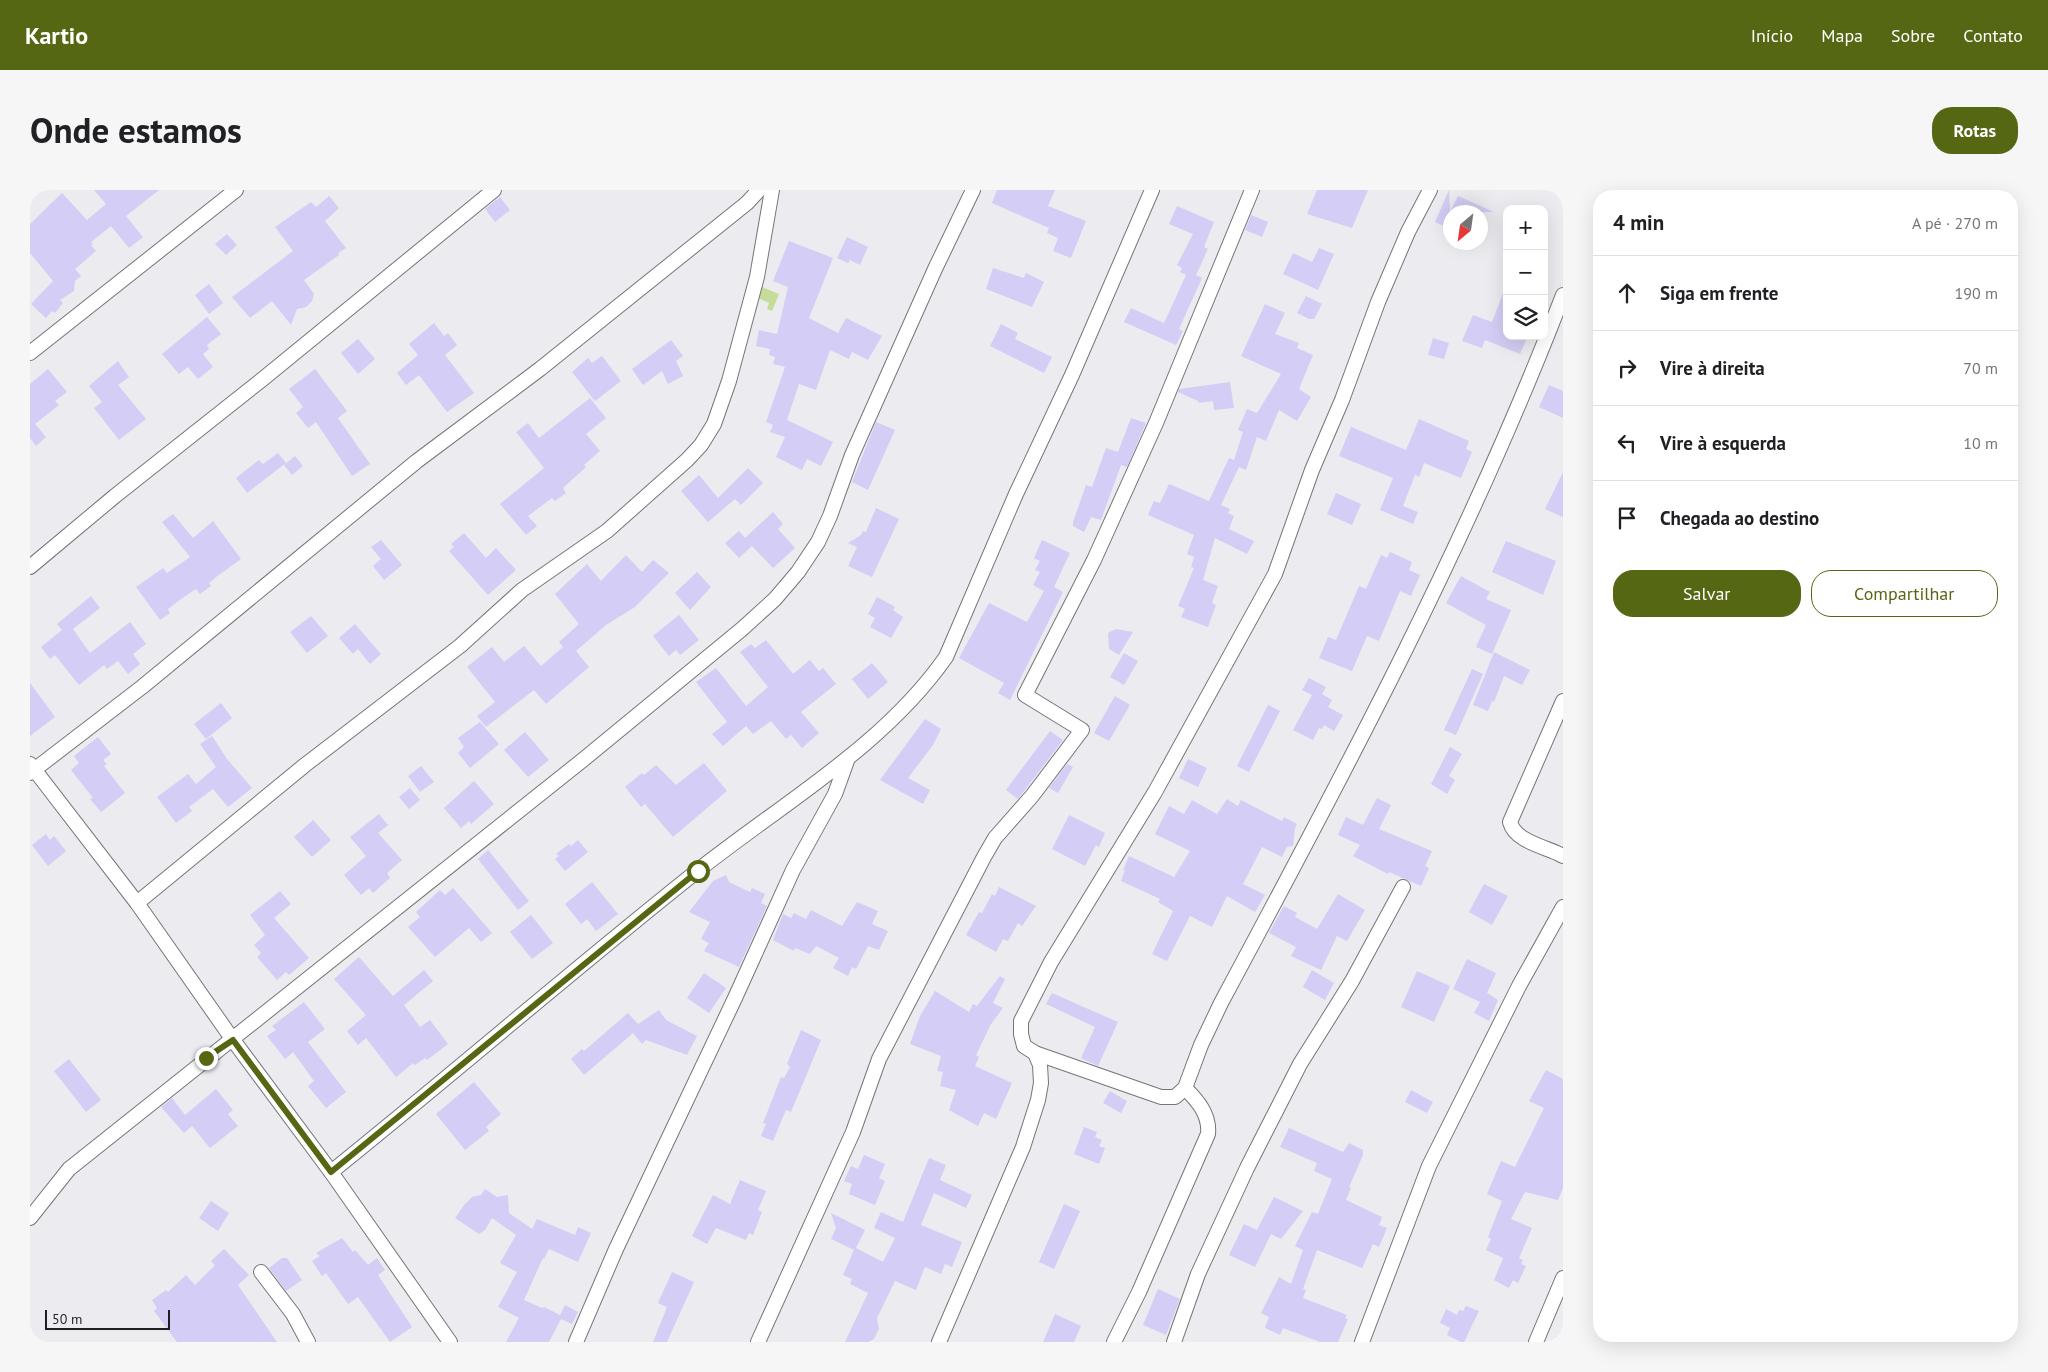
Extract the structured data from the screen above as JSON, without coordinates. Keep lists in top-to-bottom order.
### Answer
{
  "scale_bar": "50 m",
  "north": "bottom left",
  "page": {
    "header": "Kartio",
    "nav": [
      "Início",
      "Mapa",
      "Sobre",
      "Contato"
    ],
    "title": "Onde estamos",
    "buttons": [
      "Rotas",
      ["Salvar", "Compartilhar"]
    ],
    "heading": ["4 min", "A pé · 270 m"],
    "map_buttons": ["+", "−"],
    "list": [
      ["Siga em frente", "190 m"],
      ["Vire à direita", "70 m"],
      ["Vire à esquerda", "10 m"],
      "Chegada ao destino"
    ],
    "scale": "50 m"
  }
}
